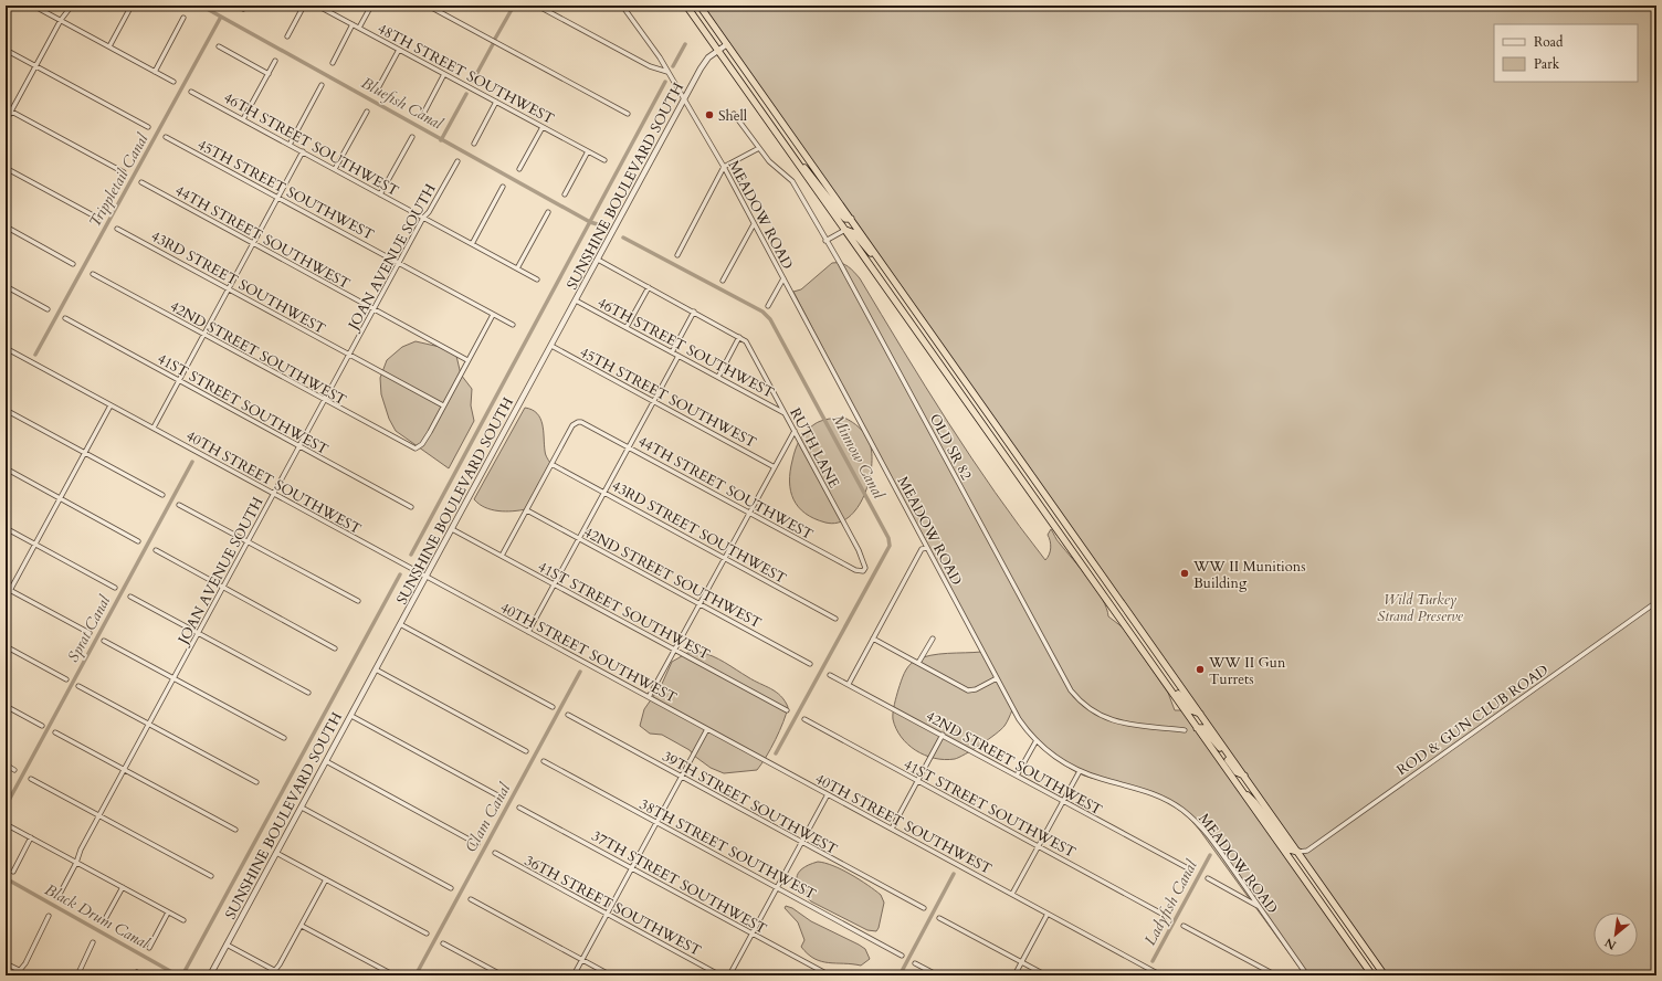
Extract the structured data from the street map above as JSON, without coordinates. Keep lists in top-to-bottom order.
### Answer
{
  "streets": {
    "street": [
      "48TH STREET SOUTHWEST",
      "46TH STREET SOUTHWEST",
      "SUNSHINE BOULEVARD SOUTH",
      "45TH STREET SOUTHWEST",
      "MEADOW ROAD",
      "44TH STREET SOUTHWEST",
      "JOAN AVENUE SOUTH",
      "43RD STREET SOUTHWEST",
      "42ND STREET SOUTHWEST",
      "41ST STREET SOUTHWEST",
      "OLD SR 82",
      "RUTH LANE",
      "40TH STREET SOUTHWEST",
      "ROD & GUN CLUB ROAD",
      "39TH STREET SOUTHWEST",
      "38TH STREET SOUTHWEST",
      "37TH STREET SOUTHWEST",
      "36TH STREET SOUTHWEST"
    ]
  },
  "crossings": [
    ["46TH STREET SOUTHWEST", "SUNSHINE BOULEVARD SOUTH"],
    ["46TH STREET SOUTHWEST", "JOAN AVENUE SOUTH"],
    ["46TH STREET SOUTHWEST", "RUTH LANE"],
    ["SUNSHINE BOULEVARD SOUTH", "45TH STREET SOUTHWEST"],
    ["SUNSHINE BOULEVARD SOUTH", "MEADOW ROAD"],
    ["SUNSHINE BOULEVARD SOUTH", "41ST STREET SOUTHWEST"],
    ["SUNSHINE BOULEVARD SOUTH", "RUTH LANE"],
    ["SUNSHINE BOULEVARD SOUTH", "40TH STREET SOUTHWEST"],
    ["45TH STREET SOUTHWEST", "JOAN AVENUE SOUTH"],
    ["44TH STREET SOUTHWEST", "JOAN AVENUE SOUTH"],
    ["44TH STREET SOUTHWEST", "43RD STREET SOUTHWEST"],
    ["44TH STREET SOUTHWEST", "RUTH LANE"],
    ["JOAN AVENUE SOUTH", "43RD STREET SOUTHWEST"],
    ["JOAN AVENUE SOUTH", "42ND STREET SOUTHWEST"],
    ["JOAN AVENUE SOUTH", "41ST STREET SOUTHWEST"],
    ["JOAN AVENUE SOUTH", "40TH STREET SOUTHWEST"],
    ["43RD STREET SOUTHWEST", "42ND STREET SOUTHWEST"]
  ],
  "water": [
    "Bluefish Canal",
    "Trippletail Canal",
    "Minnow Canal",
    "Sprat Canal",
    "Clam Canal",
    "Ladyfish Canal",
    "Black Drum Canal"
  ],
  "parks": ["Wild Turkey Strand Preserve"],
  "places": ["Shell", "WW II Munitions Building", "WW II Gun Turrets"],
  "legend": ["Road", "Park"],
  "north": "bottom left"
}
